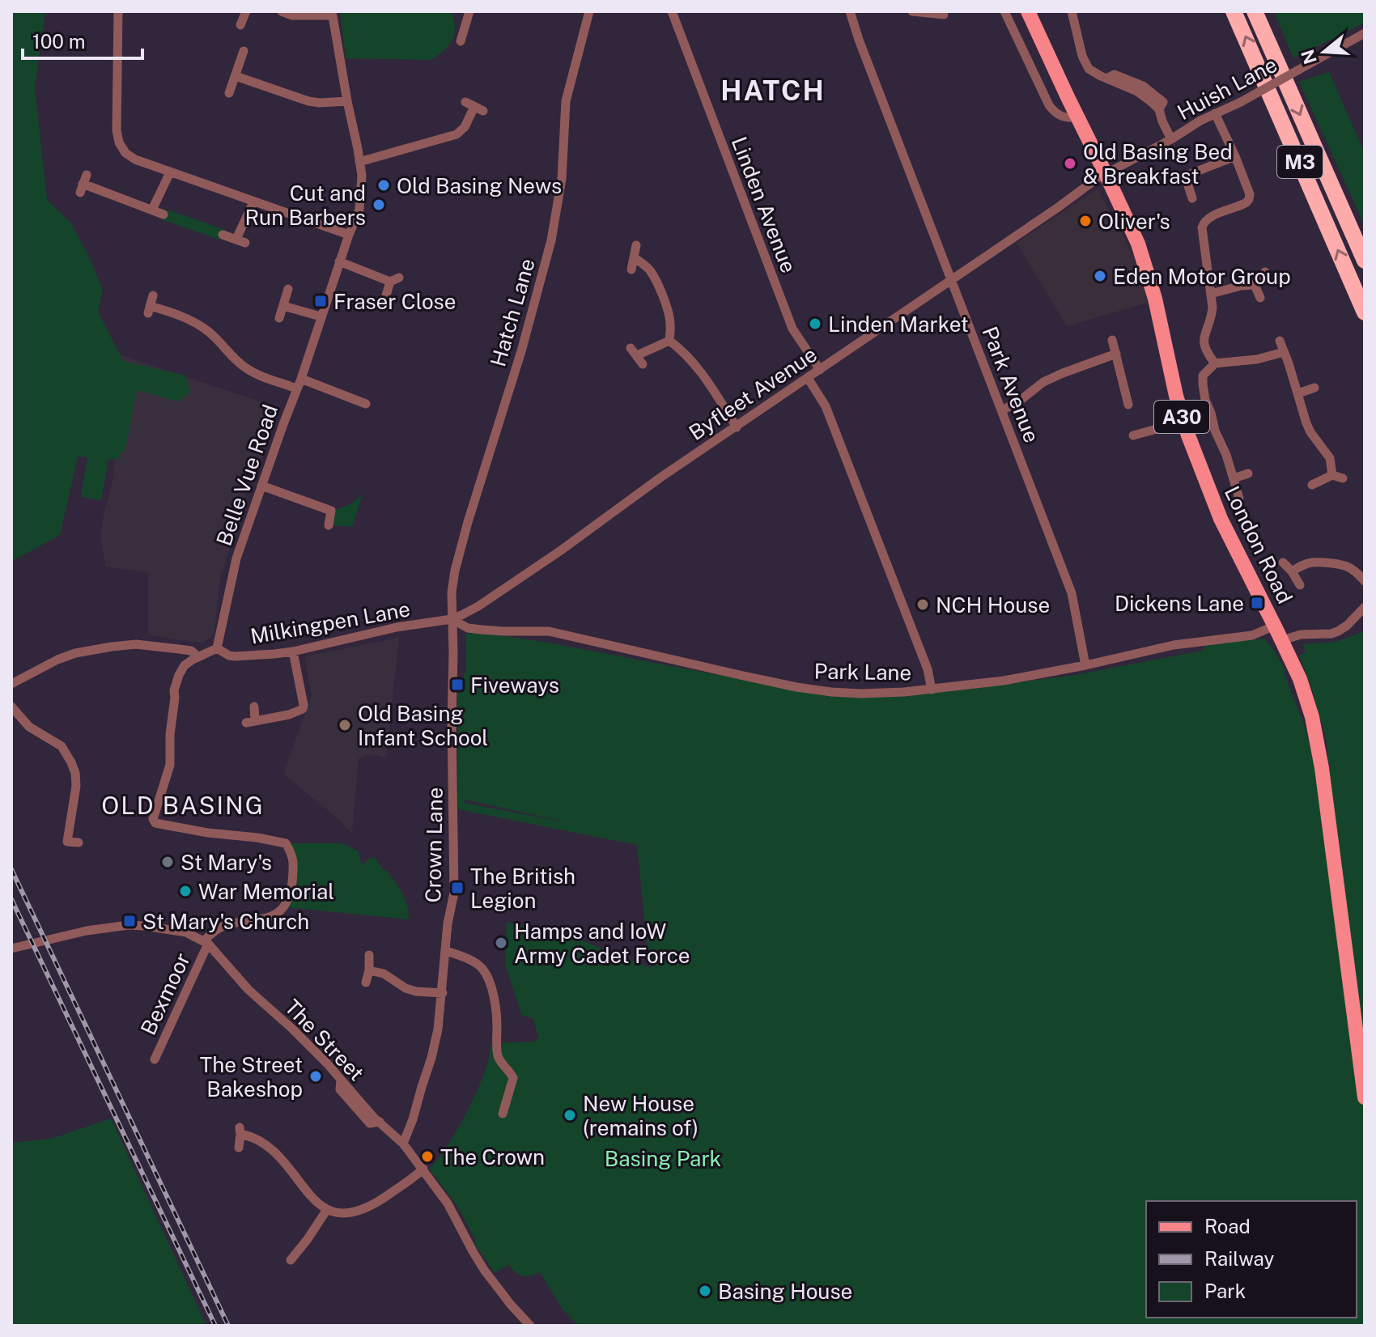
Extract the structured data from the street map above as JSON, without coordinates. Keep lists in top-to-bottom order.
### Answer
{
  "streets": {
    "highway": ["M3"],
    "main road": ["A30", "London Road"],
    "street": [
      "Huish Lane",
      "Linden Avenue",
      "Hatch Lane",
      "Park Avenue",
      "Byfleet Avenue",
      "Belle Vue Road",
      "Milkingpen Lane",
      "Park Lane",
      "Crown Lane",
      "Bexmoor",
      "The Street"
    ]
  },
  "crossings": [
    ["Huish Lane", "Byfleet Avenue"],
    ["Huish Lane", "London Road"],
    ["Linden Avenue", "Byfleet Avenue"],
    ["Hatch Lane", "Byfleet Avenue"],
    ["Hatch Lane", "Milkingpen Lane"],
    ["Hatch Lane", "Park Lane"],
    ["Hatch Lane", "Crown Lane"],
    ["Park Avenue", "Byfleet Avenue"],
    ["Park Avenue", "Park Lane"],
    ["Byfleet Avenue", "London Road"],
    ["Byfleet Avenue", "Milkingpen Lane"],
    ["Byfleet Avenue", "Park Lane"],
    ["Byfleet Avenue", "Crown Lane"],
    ["Belle Vue Road", "Milkingpen Lane"],
    ["London Road", "Park Lane"],
    ["Milkingpen Lane", "Park Lane"],
    ["Milkingpen Lane", "Crown Lane"],
    ["Park Lane", "Crown Lane"],
    ["Crown Lane", "The Street"],
    ["Bexmoor", "The Street"]
  ],
  "districts": ["HATCH", "OLD BASING"],
  "parks": ["Basing Park"],
  "places": {
    "other": [
      "Old Basing Bed & Breakfast",
      "Old Basing News",
      "Cut and Run Barbers",
      "Oliver's",
      "Eden Motor Group",
      "Linden Market",
      "NCH House",
      "Old Basing Infant School",
      "St Mary's",
      "War Memorial",
      "Hamps and IoW Army Cadet Force",
      "The Street Bakeshop",
      "New House (remains of)",
      "The Crown",
      "Basing House"
    ],
    "transit": [
      "Fraser Close",
      "Dickens Lane",
      "Fiveways",
      "The British Legion",
      "St Mary's Church"
    ]
  },
  "legend": ["Road", "Railway", "Park"],
  "scale_bar": "100 m",
  "north": "left"
}
